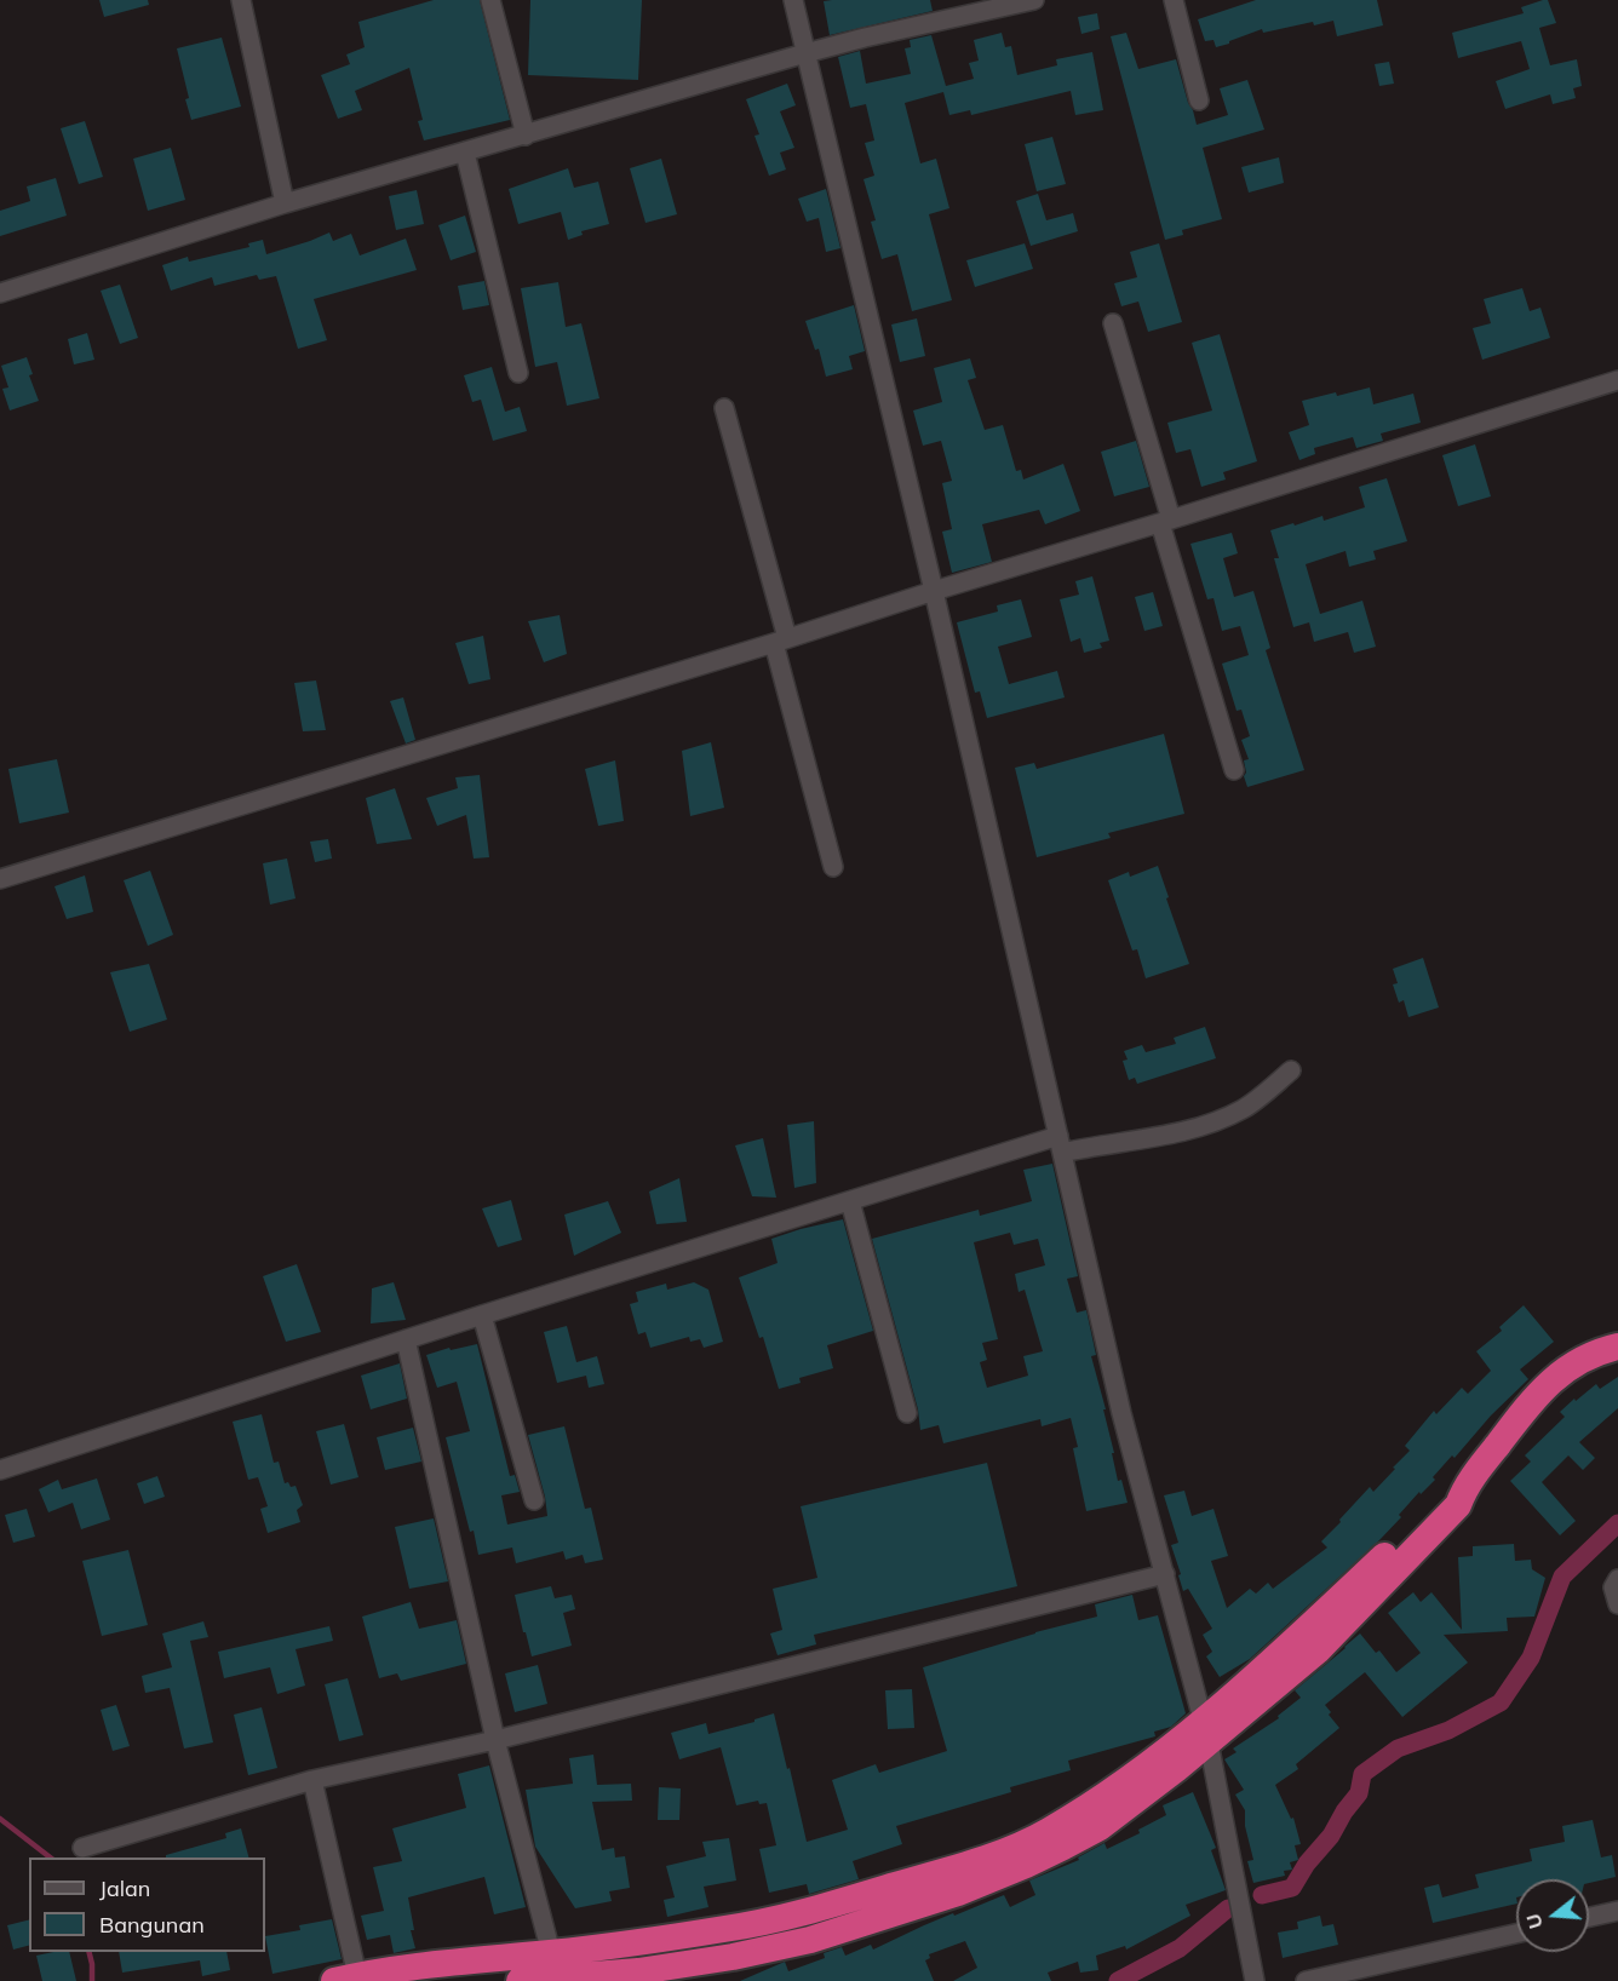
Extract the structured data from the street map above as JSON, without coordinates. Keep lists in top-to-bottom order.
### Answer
{
  "legend": ["Jalan", "Bangunan"],
  "north": "left"
}
